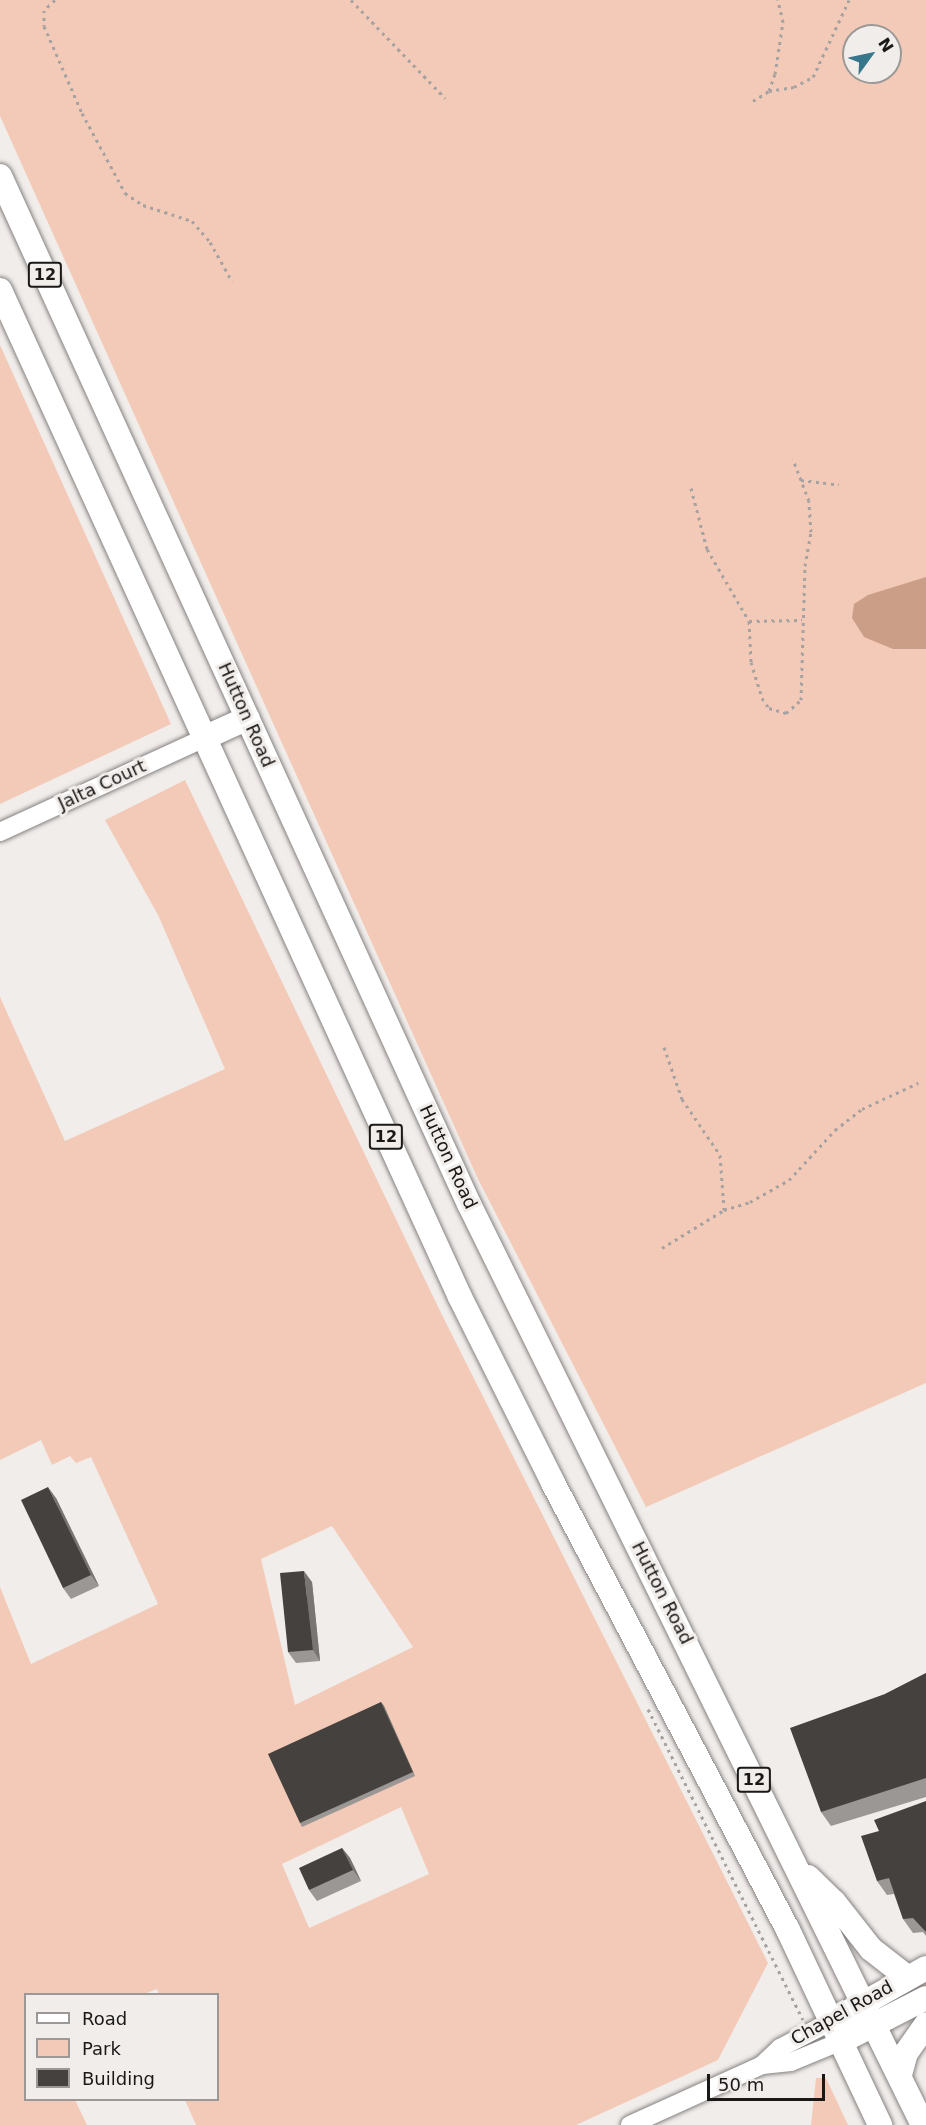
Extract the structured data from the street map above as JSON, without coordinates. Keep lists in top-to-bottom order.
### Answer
{
  "streets": {
    "main road": ["12", "Hutton Road", "Chapel Road"],
    "street": ["Jalta Court"]
  },
  "crossings": [
    ["12", "Jalta Court"],
    ["12", "Chapel Road"],
    ["Hutton Road", "Chapel Road"]
  ],
  "legend": ["Road", "Park", "Building"],
  "scale_bar": "50 m",
  "north": "top right"
}
